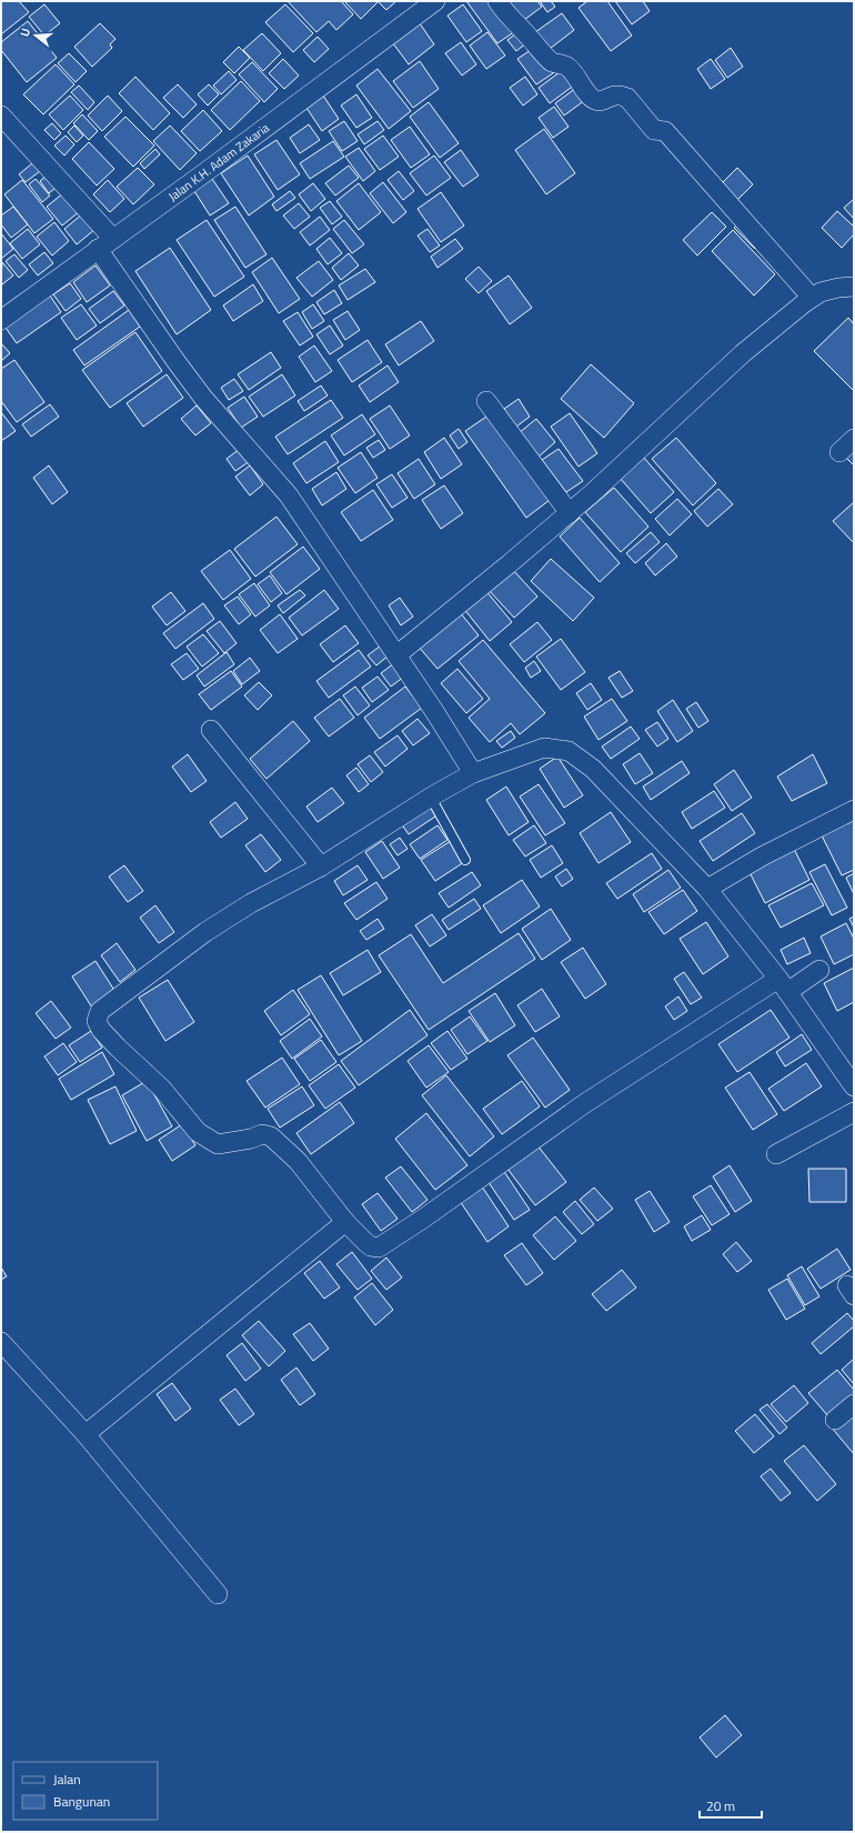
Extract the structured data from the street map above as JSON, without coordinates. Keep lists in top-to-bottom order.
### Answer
{
  "streets": {
    "street": ["Jalan K.H. Adam Zakaria"]
  },
  "legend": ["Jalan", "Bangunan"],
  "scale_bar": "20 m",
  "north": "left"
}
